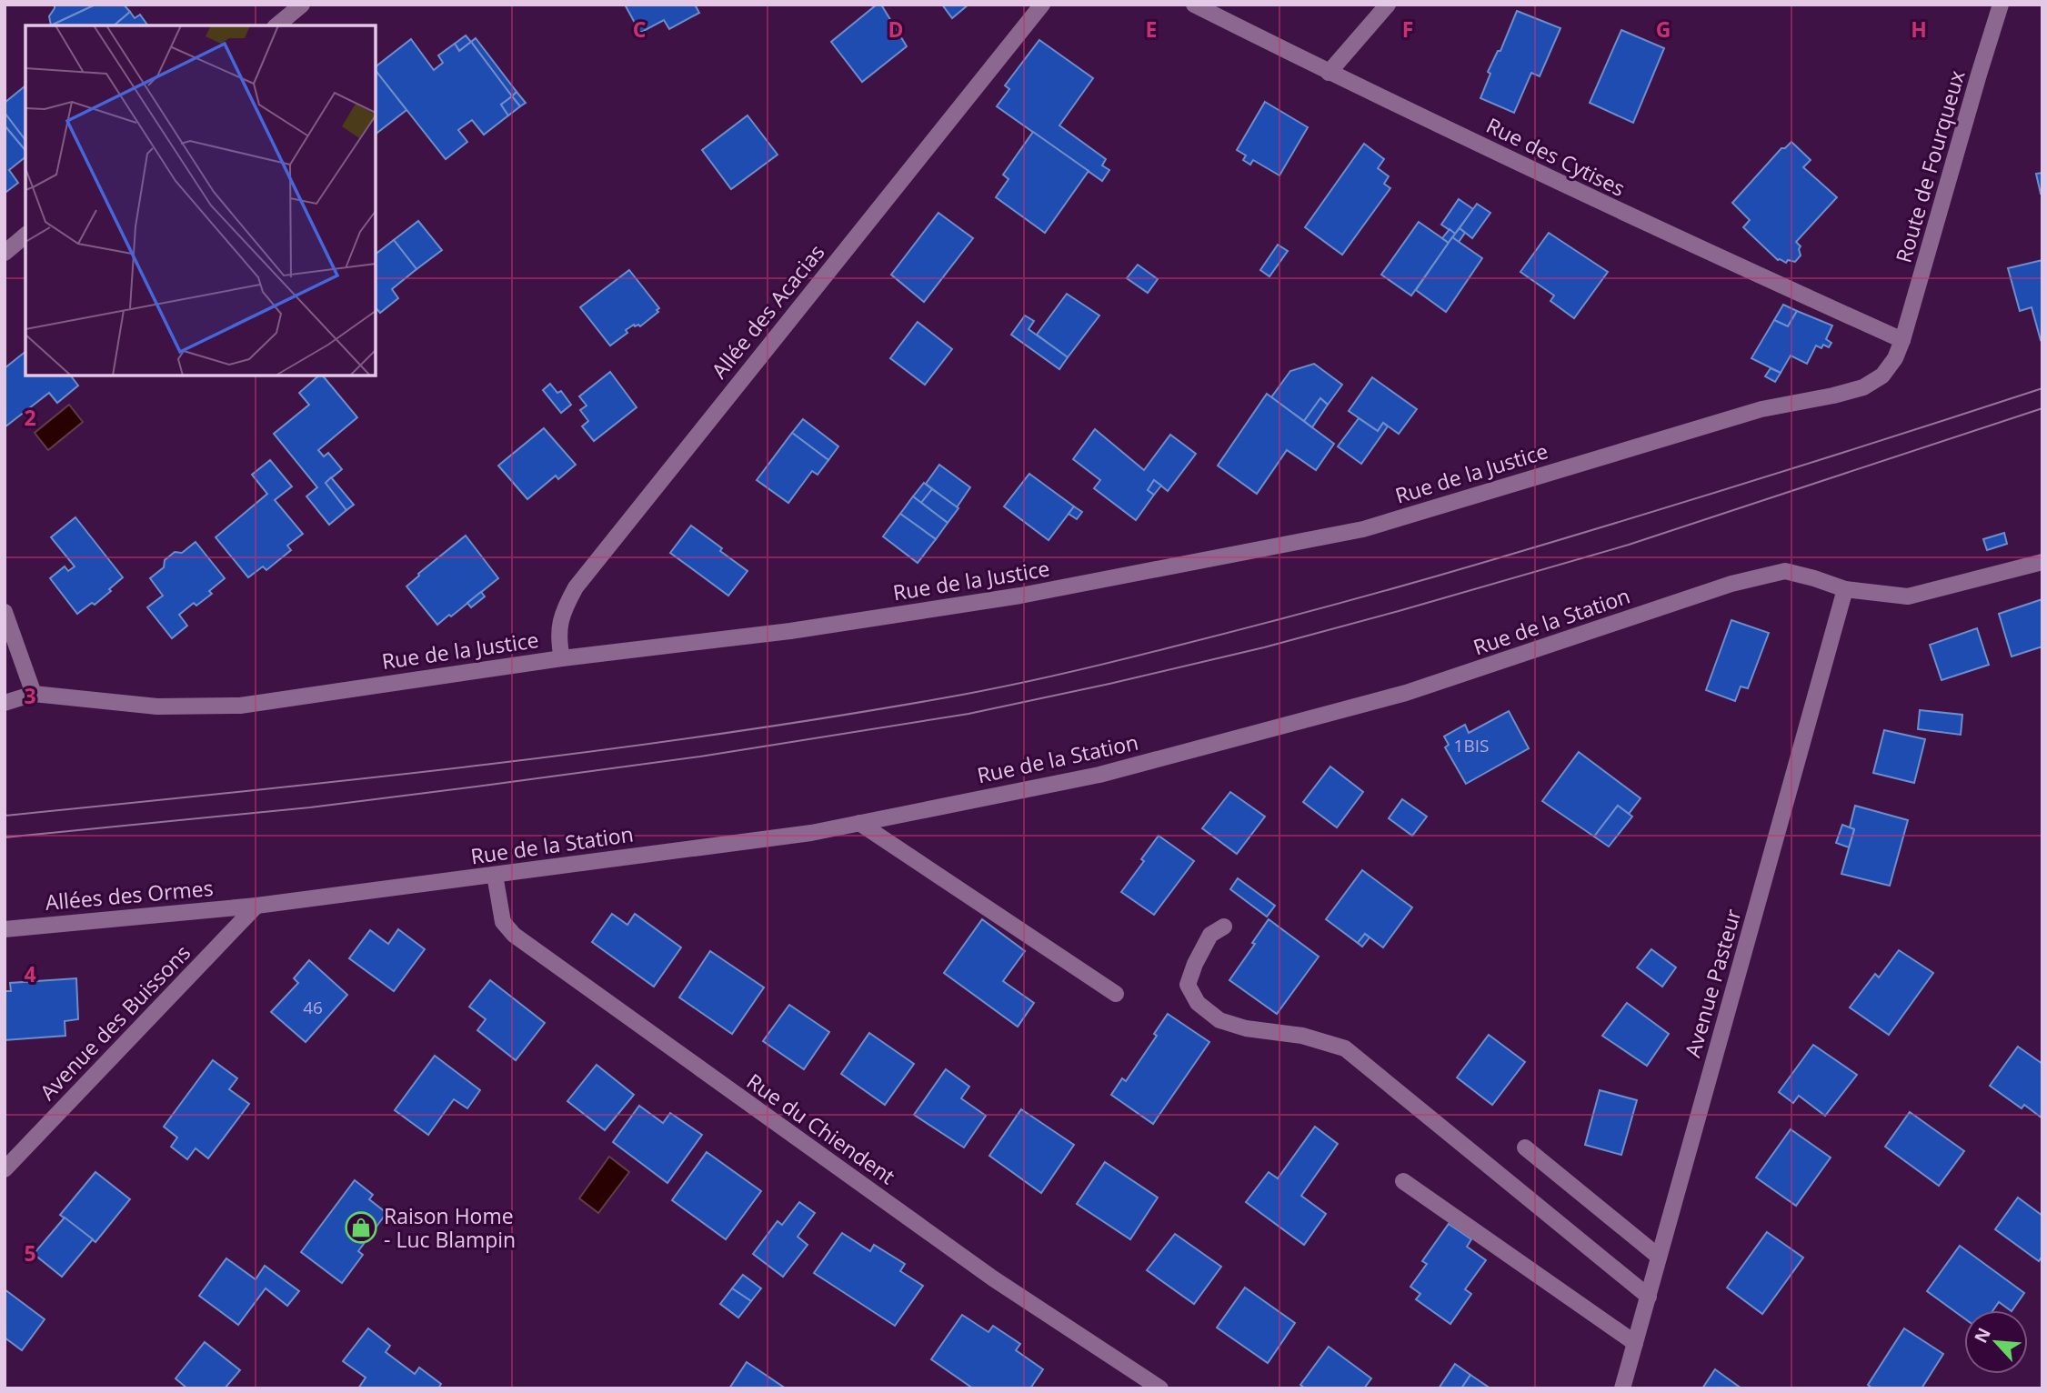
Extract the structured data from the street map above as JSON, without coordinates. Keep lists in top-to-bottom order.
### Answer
{
  "streets": {
    "street": [
      "Rue des Cytises",
      "Route de Fourqueux",
      "Allée des Acacias",
      "Rue de la Justice",
      "Rue de la Station",
      "Allées des Ormes",
      "Avenue Pasteur",
      "Avenue des Buissons",
      "Rue du Chiendent"
    ]
  },
  "crossings": [
    ["Rue des Cytises", "Route de Fourqueux"],
    ["Rue des Cytises", "Rue de la Justice"],
    ["Route de Fourqueux", "Rue de la Justice"],
    ["Allée des Acacias", "Rue de la Justice"],
    ["Rue de la Station", "Allées des Ormes"],
    ["Rue de la Station", "Avenue Pasteur"],
    ["Rue de la Station", "Avenue des Buissons"],
    ["Rue de la Station", "Rue du Chiendent"],
    ["Allées des Ormes", "Avenue des Buissons"]
  ],
  "places": {
    "shop": ["Raison Home - Luc Blampin"]
  },
  "house_numbers": ["1BIS", "46"],
  "north": "top left",
  "grid": {
    "columns": [
      "C",
      "D",
      "E",
      "F",
      "G",
      "H"
    ],
    "rows": [
      "2",
      "3",
      "4",
      "5"
    ]
  }
}
